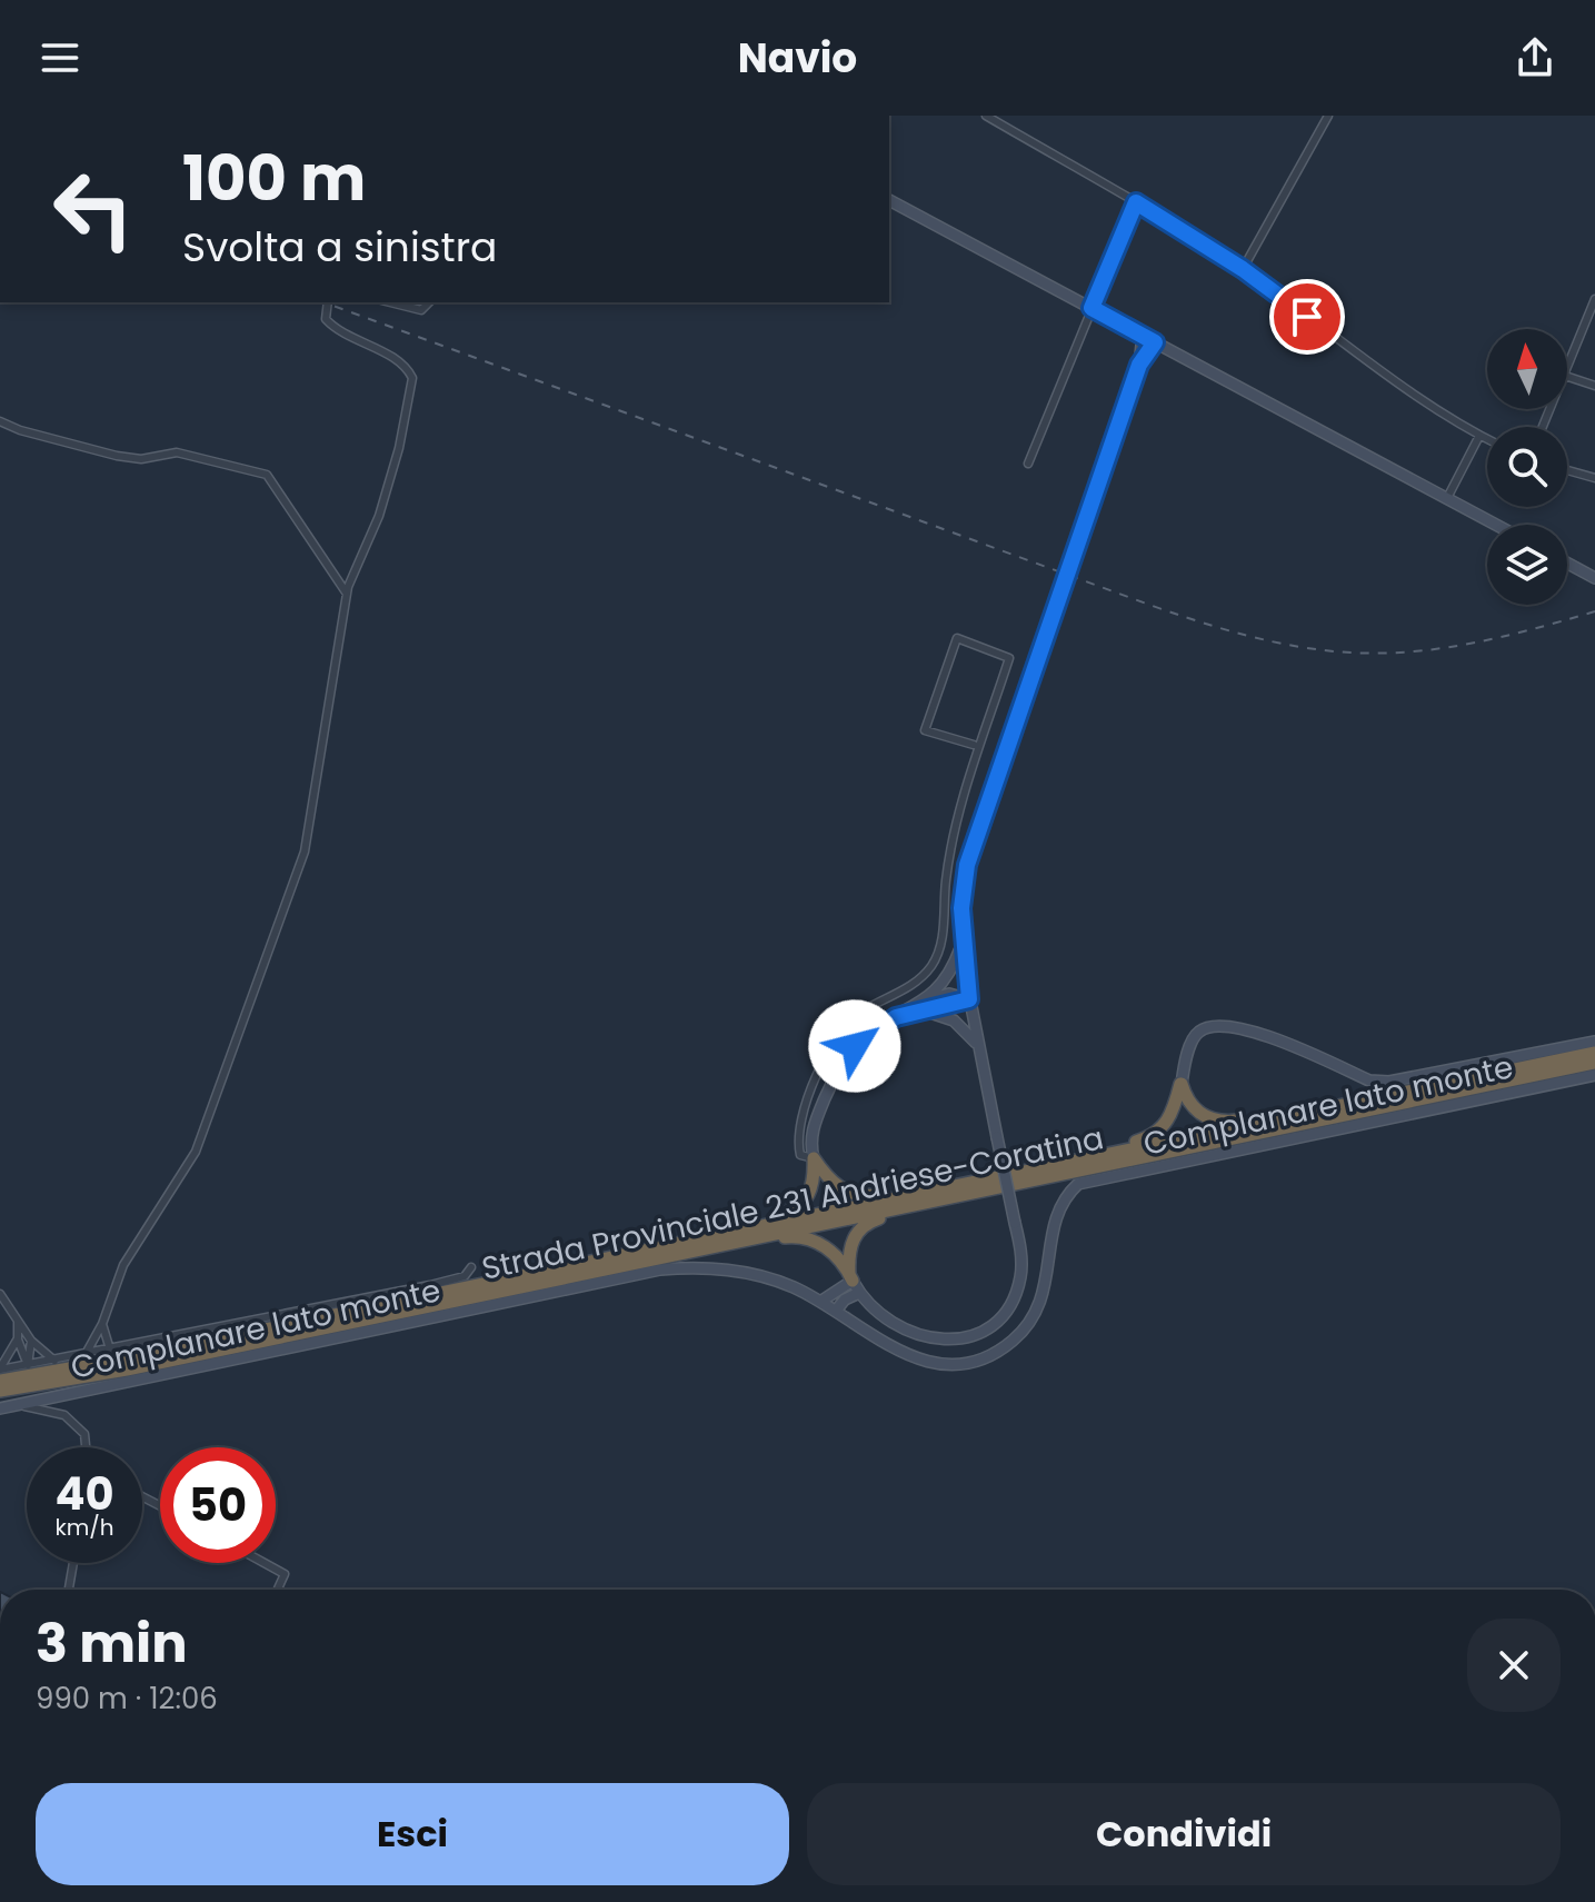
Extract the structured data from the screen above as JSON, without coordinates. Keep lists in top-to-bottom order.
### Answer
{
  "streets": {
    "highway": ["Strada Provinciale 231 Andriese-Coratina"],
    "street": ["Complanare lato monte"]
  },
  "north": "top",
  "page": {
    "header": "Navio",
    "turn": ["100 m", "Svolta a sinistra"],
    "speed": "40 km/h",
    "limit": "50",
    "heading": ["3 min", "990 m · 12:06"],
    "buttons": ["Esci", "Condividi"]
  }
}
